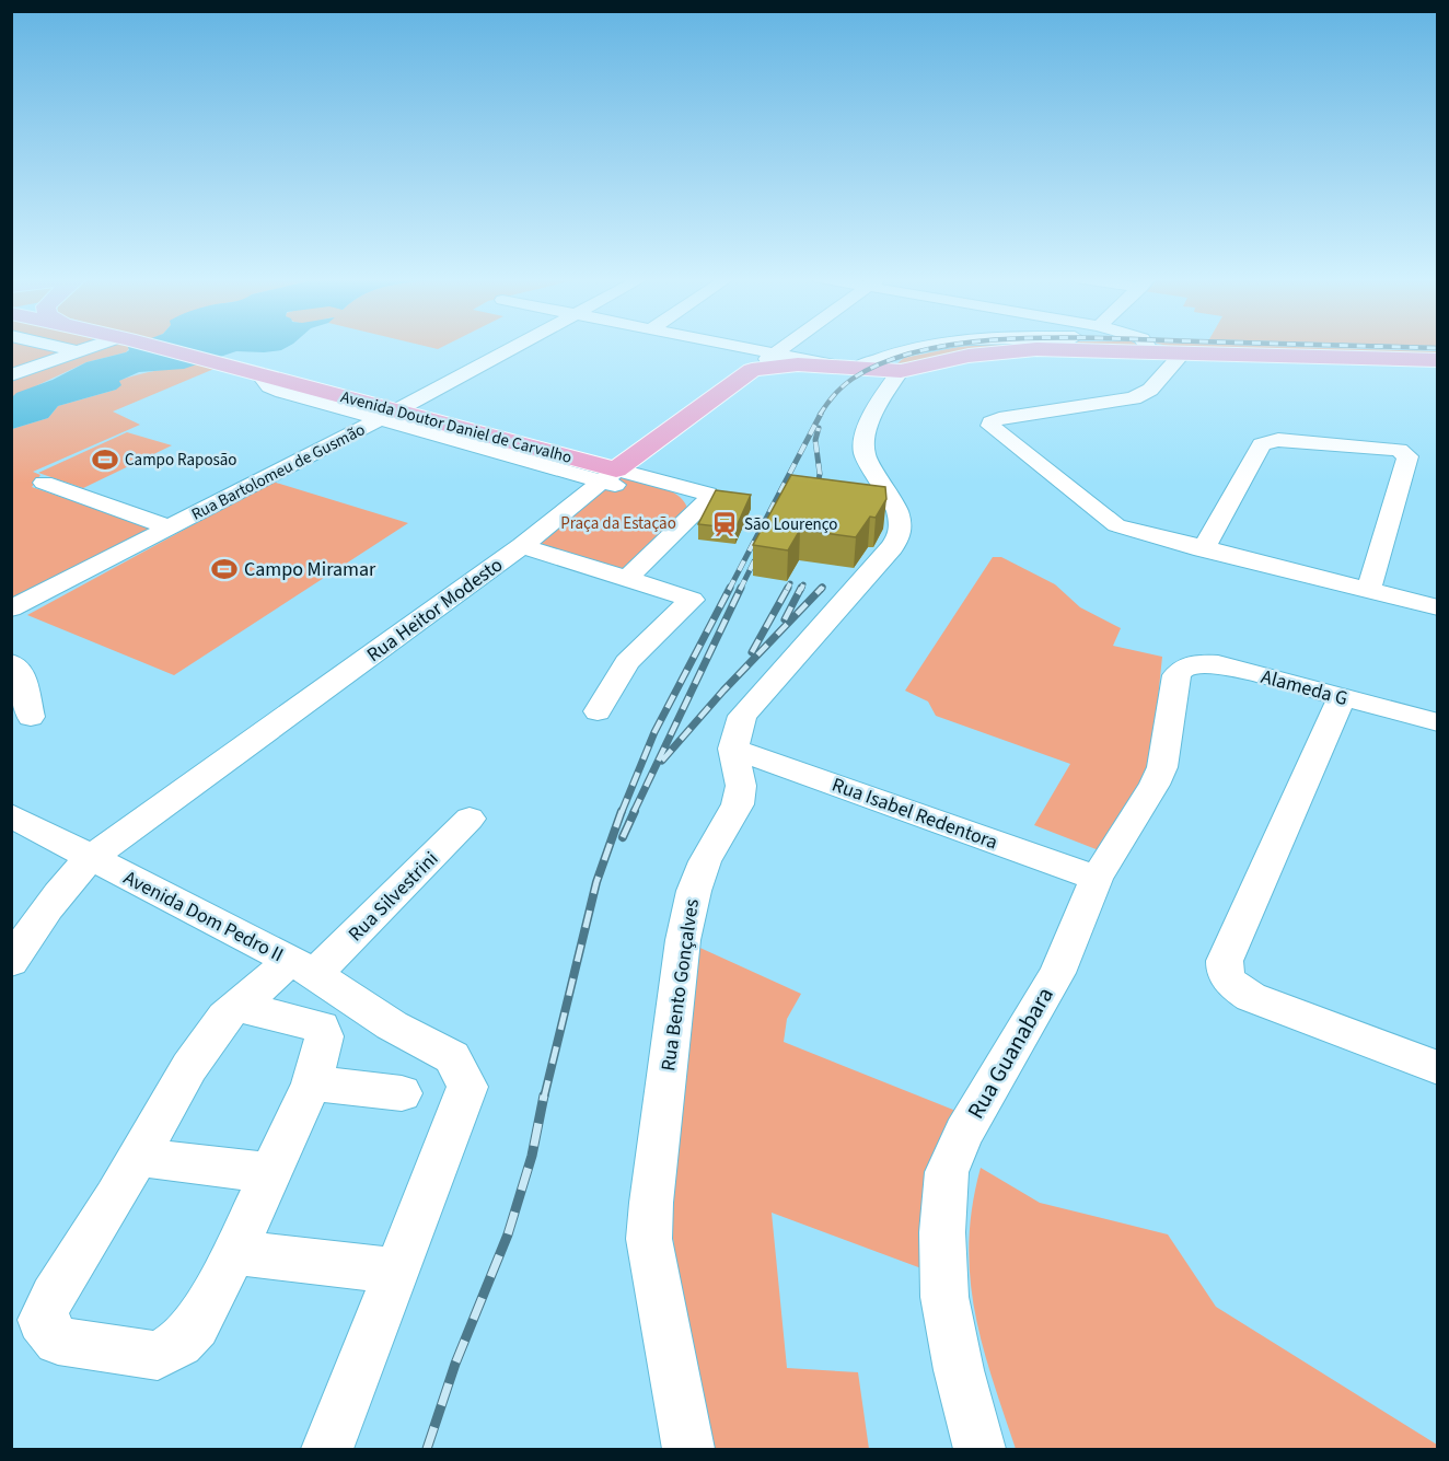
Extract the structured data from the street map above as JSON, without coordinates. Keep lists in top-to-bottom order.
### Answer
{
  "streets": {
    "main road": ["Avenida Doutor Daniel de Carvalho", "Rua Heitor Modesto"],
    "street": [
      "Rua Bartolomeu de Gusmão",
      "Alameda G",
      "Rua Isabel Redentora",
      "Rua Silvestrini",
      "Avenida Dom Pedro II",
      "Rua Bento Gonçalves",
      "Rua Guanabara"
    ]
  },
  "crossings": [
    ["Avenida Doutor Daniel de Carvalho", "Rua Bartolomeu de Gusmão"],
    ["Avenida Doutor Daniel de Carvalho", "Rua Heitor Modesto"],
    ["Rua Heitor Modesto", "Avenida Dom Pedro II"],
    ["Alameda G", "Rua Guanabara"],
    ["Rua Isabel Redentora", "Rua Bento Gonçalves"],
    ["Rua Isabel Redentora", "Rua Guanabara"],
    ["Rua Silvestrini", "Avenida Dom Pedro II"]
  ],
  "parks": ["Praça da Estação"],
  "places": {
    "sports": ["Campo Raposão", "Campo Miramar"],
    "station": ["São Lourenço"]
  }
}
